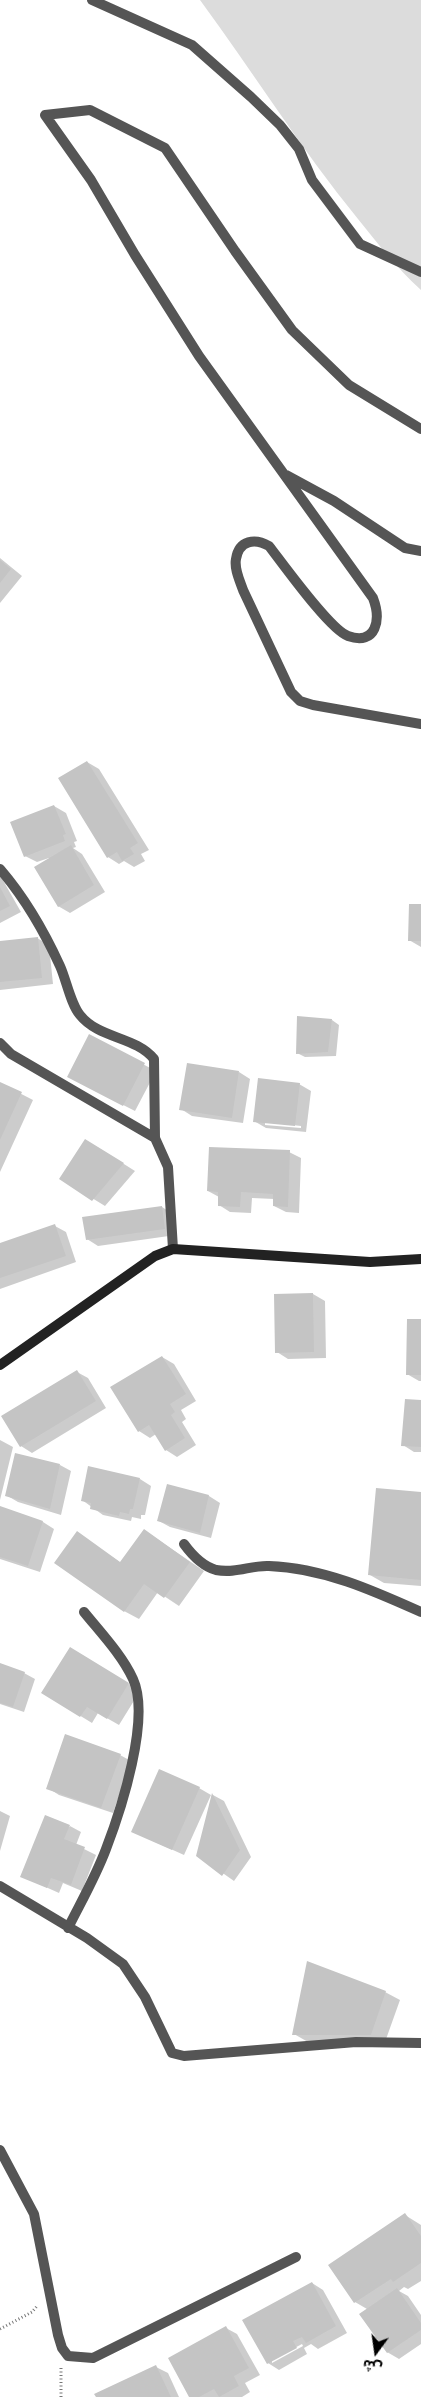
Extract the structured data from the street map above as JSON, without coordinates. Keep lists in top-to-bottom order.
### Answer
{
  "north": "bottom"
}
